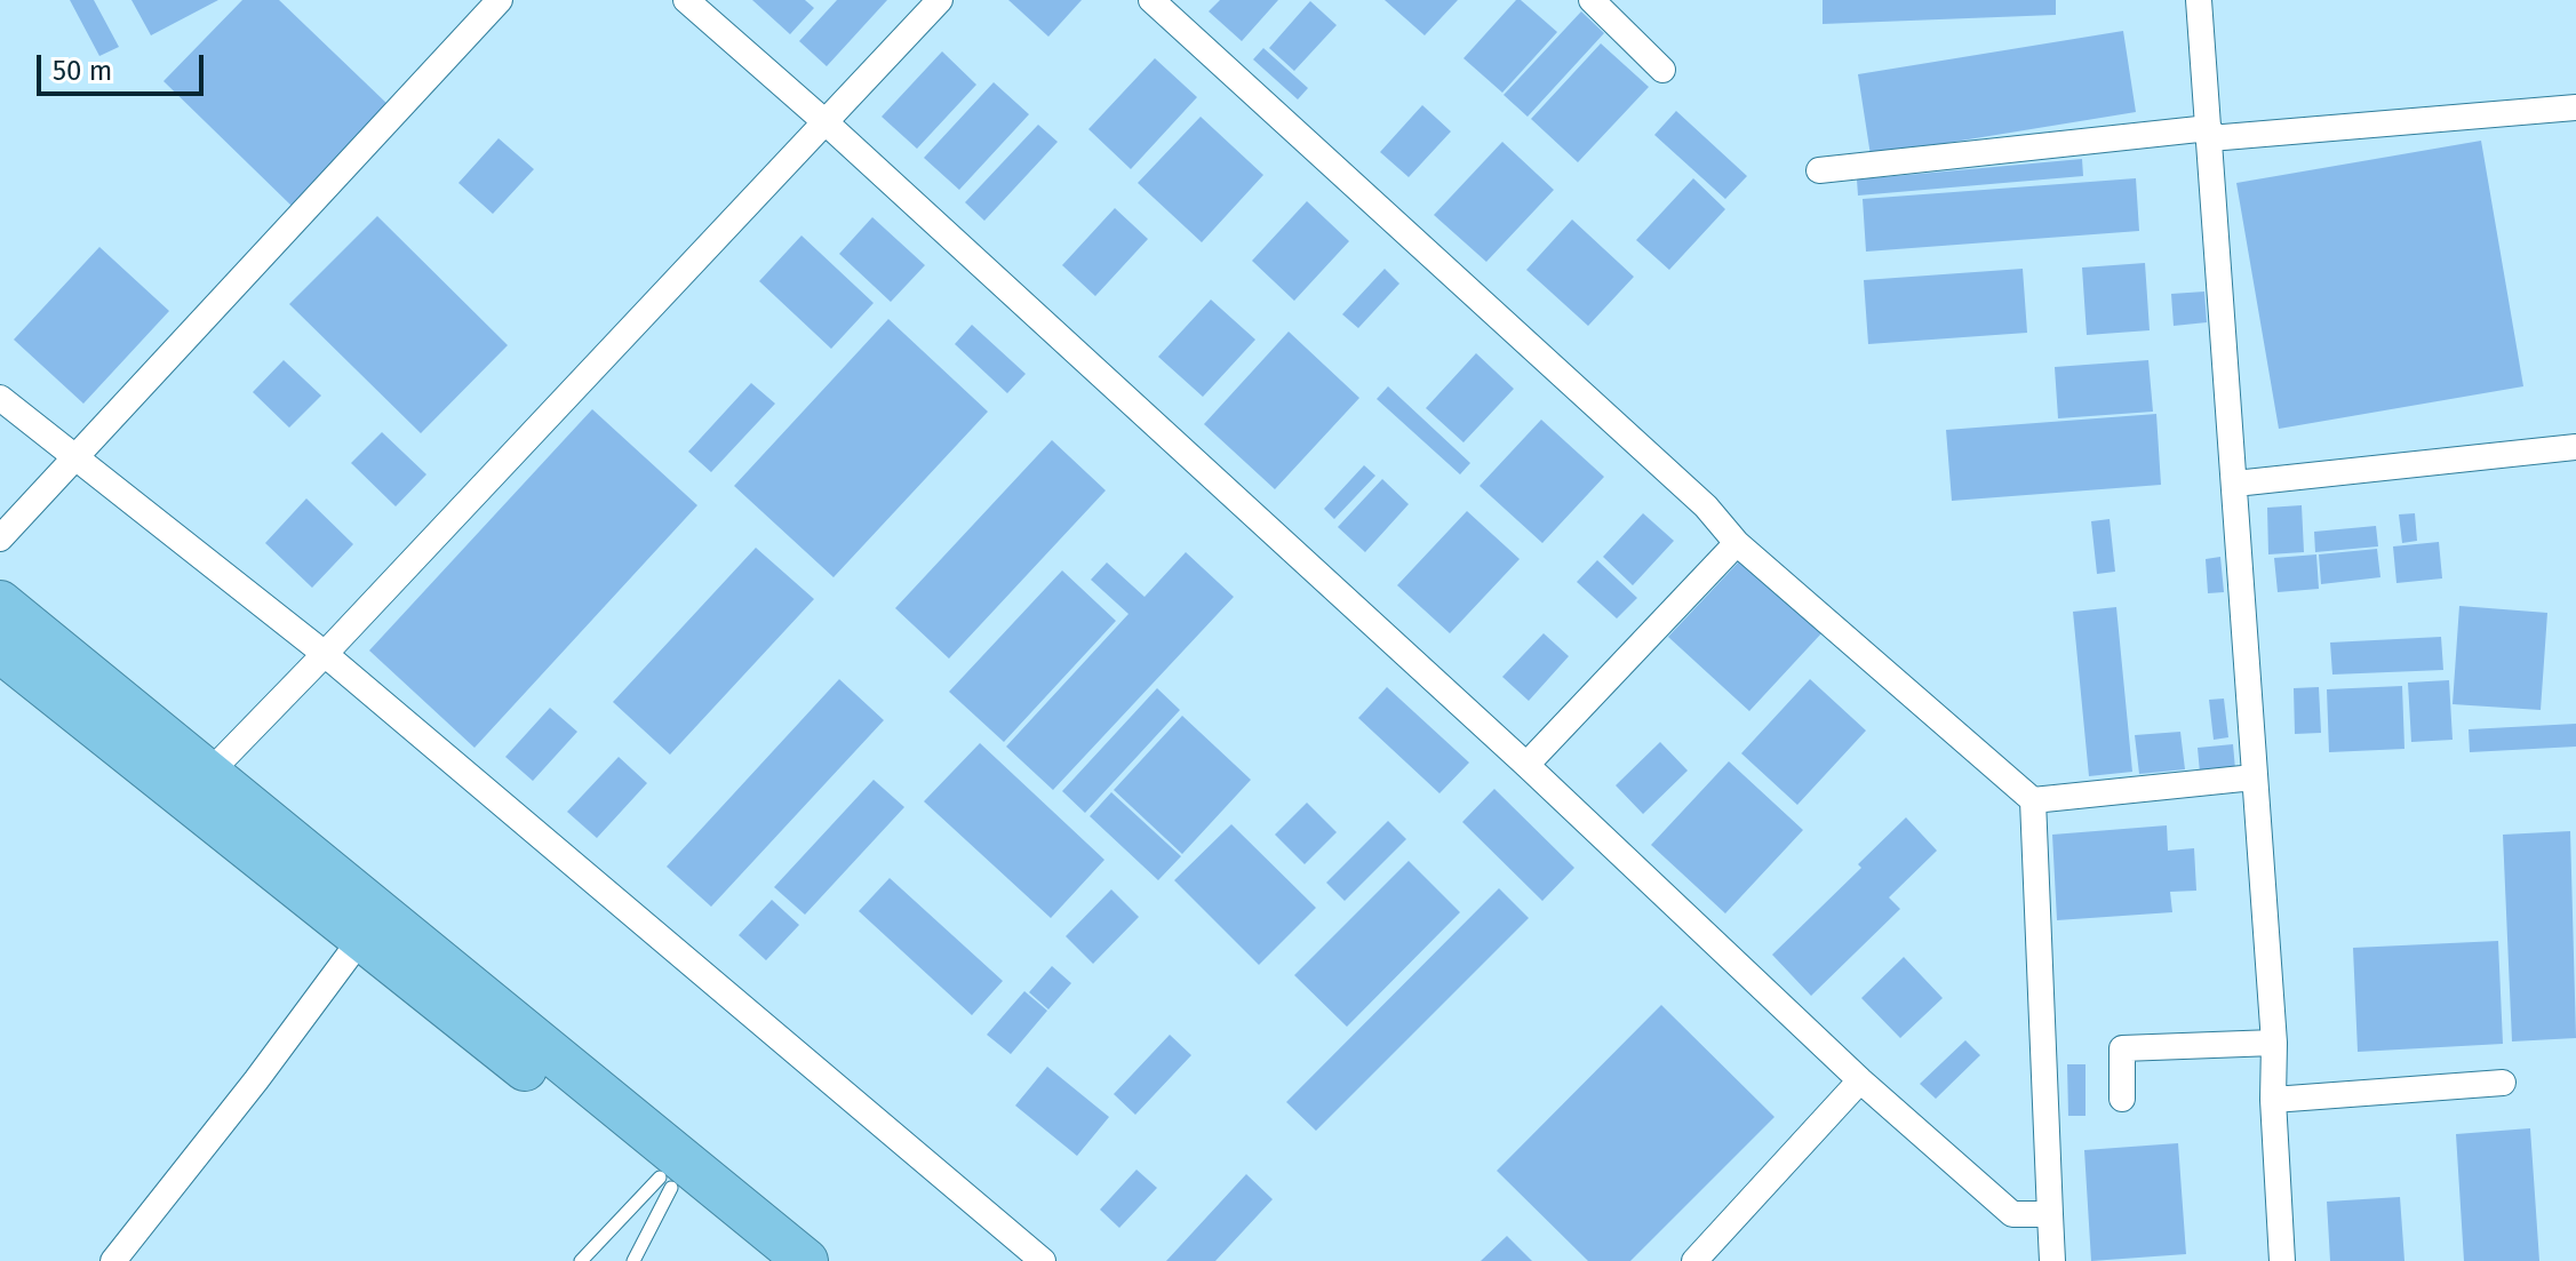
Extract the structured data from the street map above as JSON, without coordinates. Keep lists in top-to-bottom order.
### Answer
{
  "scale_bar": "50 m"
}
